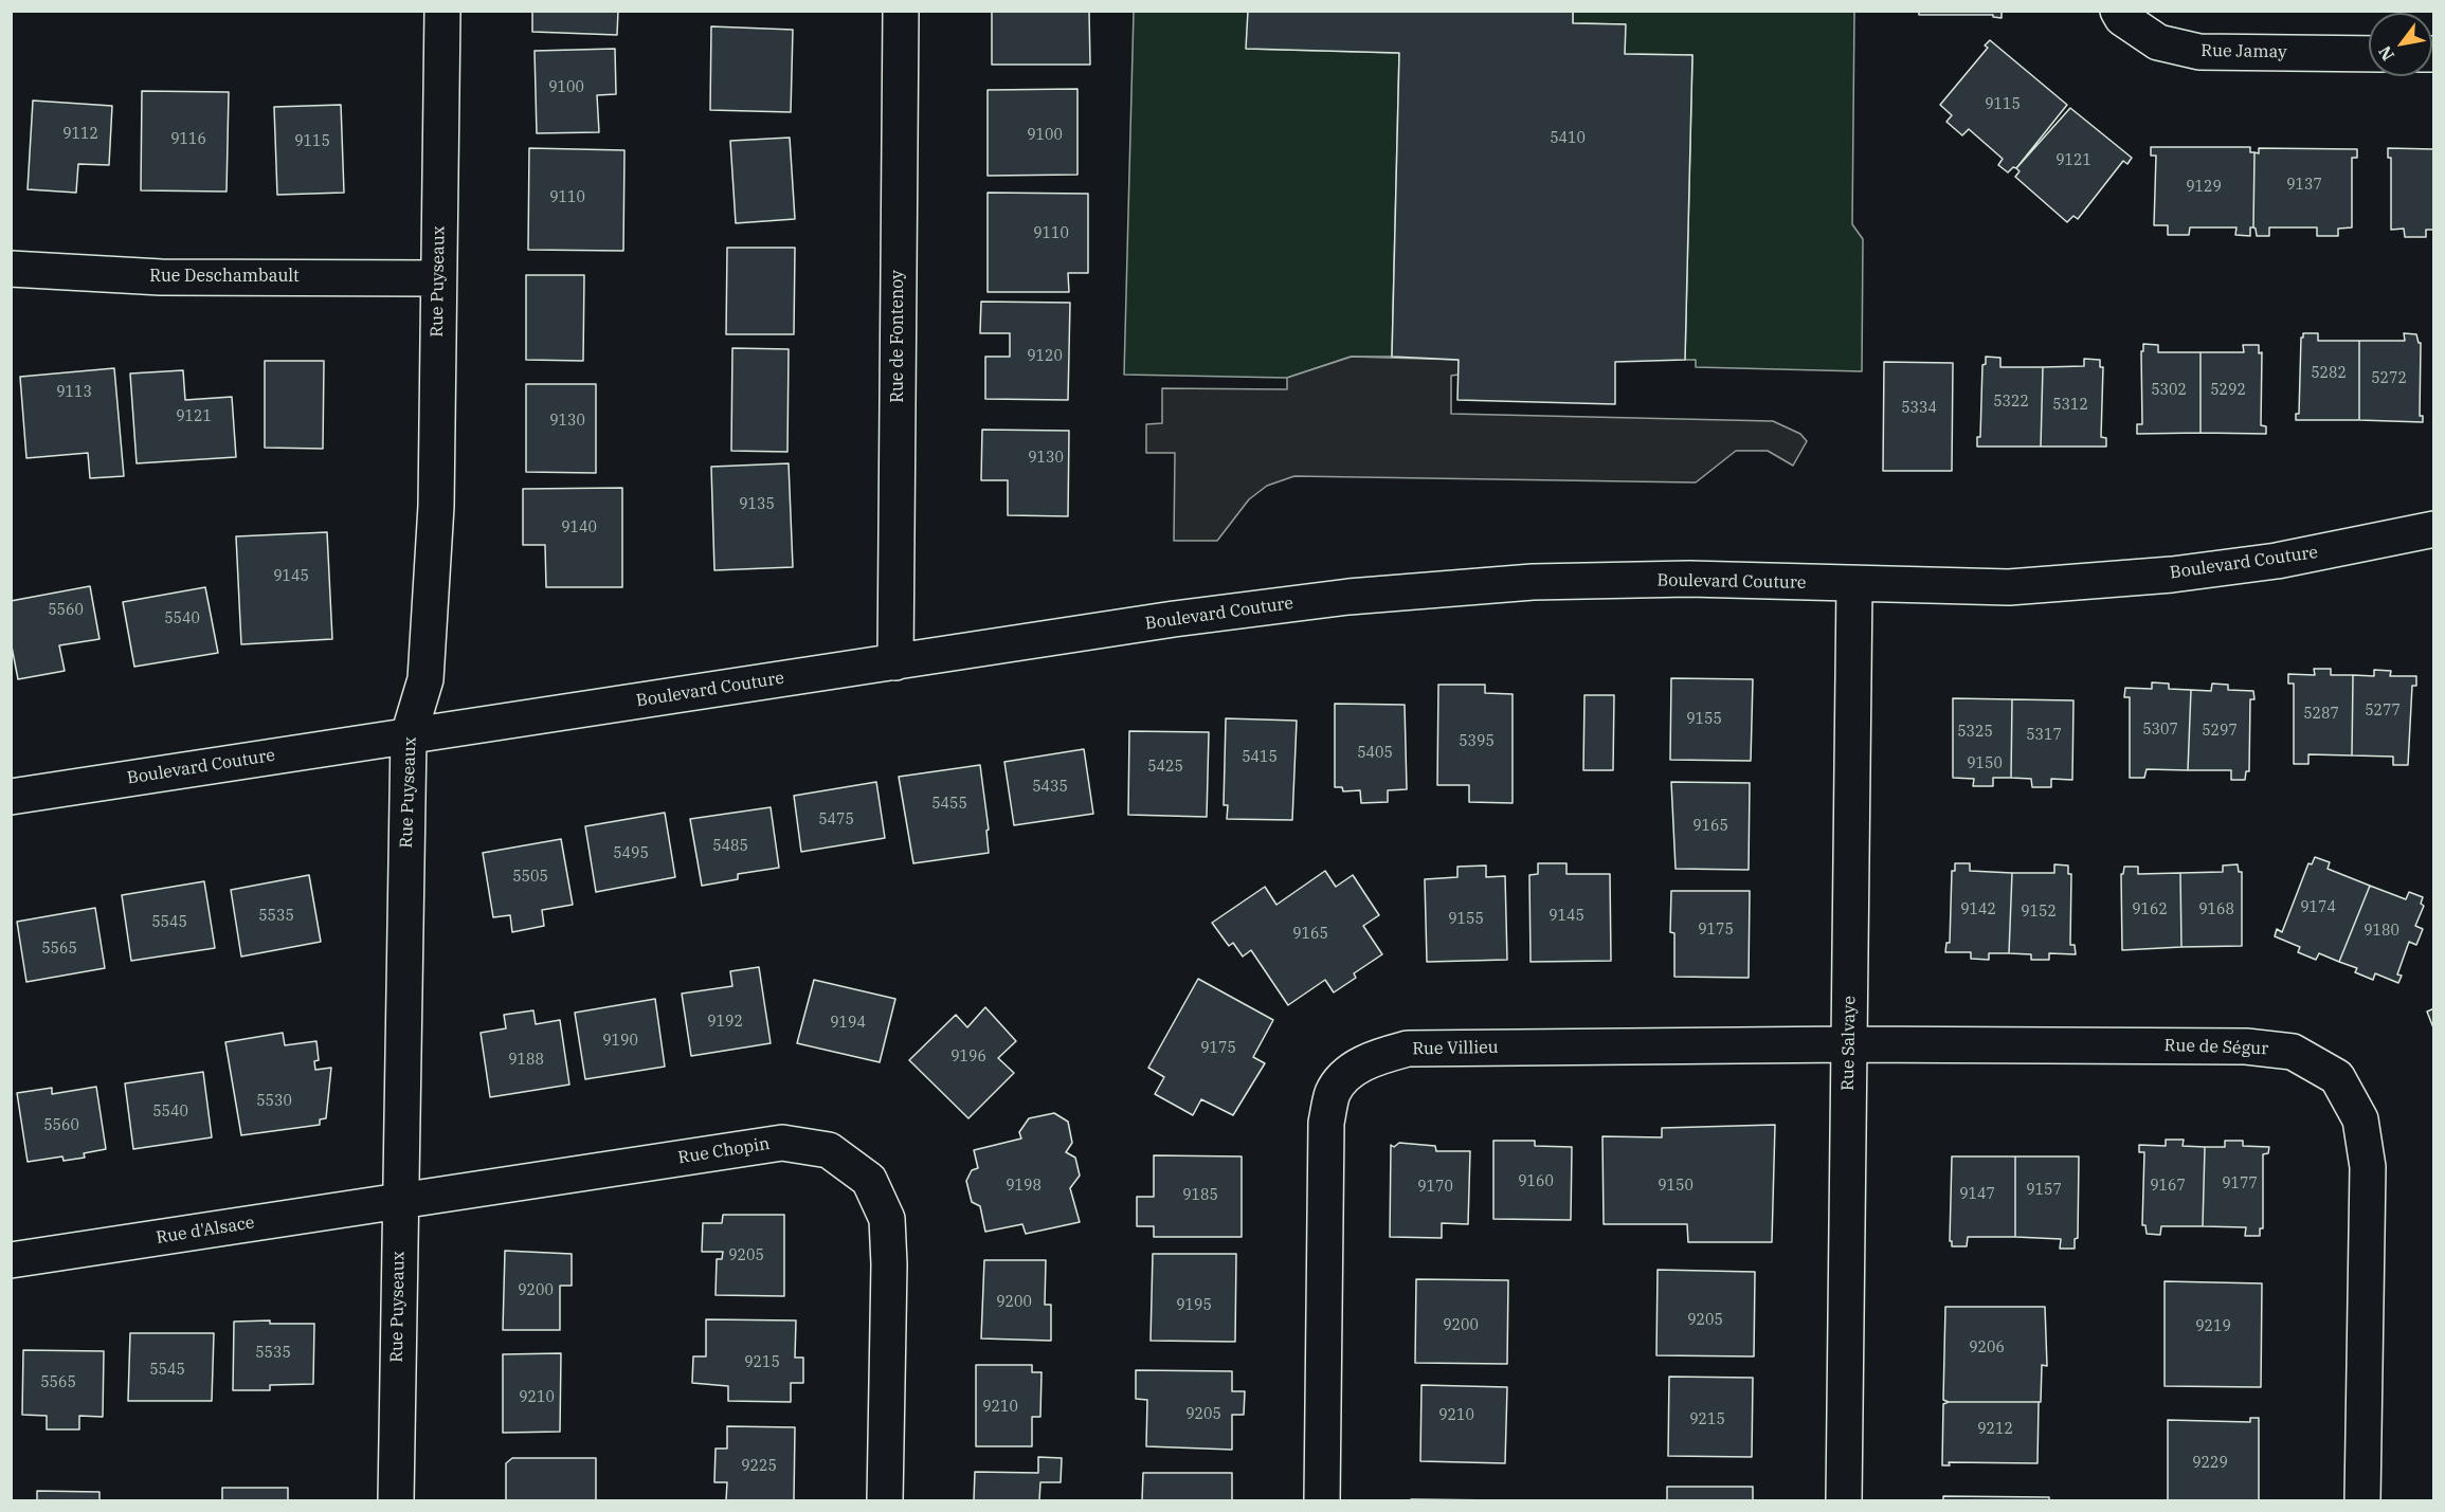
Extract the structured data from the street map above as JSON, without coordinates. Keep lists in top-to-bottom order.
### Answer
{
  "streets": {
    "street": [
      "Rue Jamay",
      "Rue Deschambault",
      "Rue Puyseaux",
      "Rue de Fontenoy",
      "Boulevard Couture",
      "Rue Salvaye",
      "Rue de Ségur",
      "Rue Villieu",
      "Rue Chopin",
      "Rue d'Alsace"
    ]
  },
  "crossings": [
    ["Rue Deschambault", "Rue Puyseaux"],
    ["Rue Puyseaux", "Boulevard Couture"],
    ["Rue Puyseaux", "Rue Chopin"],
    ["Rue Puyseaux", "Rue d'Alsace"],
    ["Rue de Fontenoy", "Boulevard Couture"],
    ["Boulevard Couture", "Rue Salvaye"],
    ["Rue Salvaye", "Rue de Ségur"],
    ["Rue Salvaye", "Rue Villieu"],
    ["Rue de Ségur", "Rue Villieu"],
    ["Rue Chopin", "Rue d'Alsace"]
  ],
  "house_numbers": [
    "9100",
    "9115",
    "9112",
    "9100",
    "5410",
    "9116",
    "9115",
    "9121",
    "9137",
    "9129",
    "9110",
    "9110",
    "9120",
    "5282",
    "5272",
    "5302",
    "5292",
    "9113",
    "5322",
    "5312",
    "5334",
    "9121",
    "9130",
    "9130",
    "9135",
    "9140",
    "9145",
    "5560",
    "5540",
    "5277",
    "5287",
    "9155",
    "5307",
    "5297",
    "5325",
    "5317",
    "5395",
    "5405",
    "5415",
    "9150",
    "5425",
    "5435",
    "5455",
    "5475",
    "9165",
    "5485",
    "5495",
    "5505",
    "9174",
    "9142",
    "9162",
    "9168",
    "9152",
    "5535",
    "9145",
    "9155",
    "5545",
    "9175",
    "9180",
    "9165",
    "5565",
    "9192",
    "9194",
    "9190",
    "9175",
    "9196",
    "9188",
    "5530",
    "5540",
    "5560",
    "9160",
    "9177",
    "9198",
    "9150",
    "9167",
    "9170",
    "9157",
    "9147",
    "9185",
    "9205",
    "9200",
    "9200",
    "9195",
    "9205",
    "9200",
    "9219",
    "9206",
    "5535",
    "9215",
    "5545",
    "5565",
    "9210",
    "9210",
    "9205",
    "9210",
    "9215",
    "9212",
    "9229",
    "9225"
  ],
  "north": "bottom left"
}
